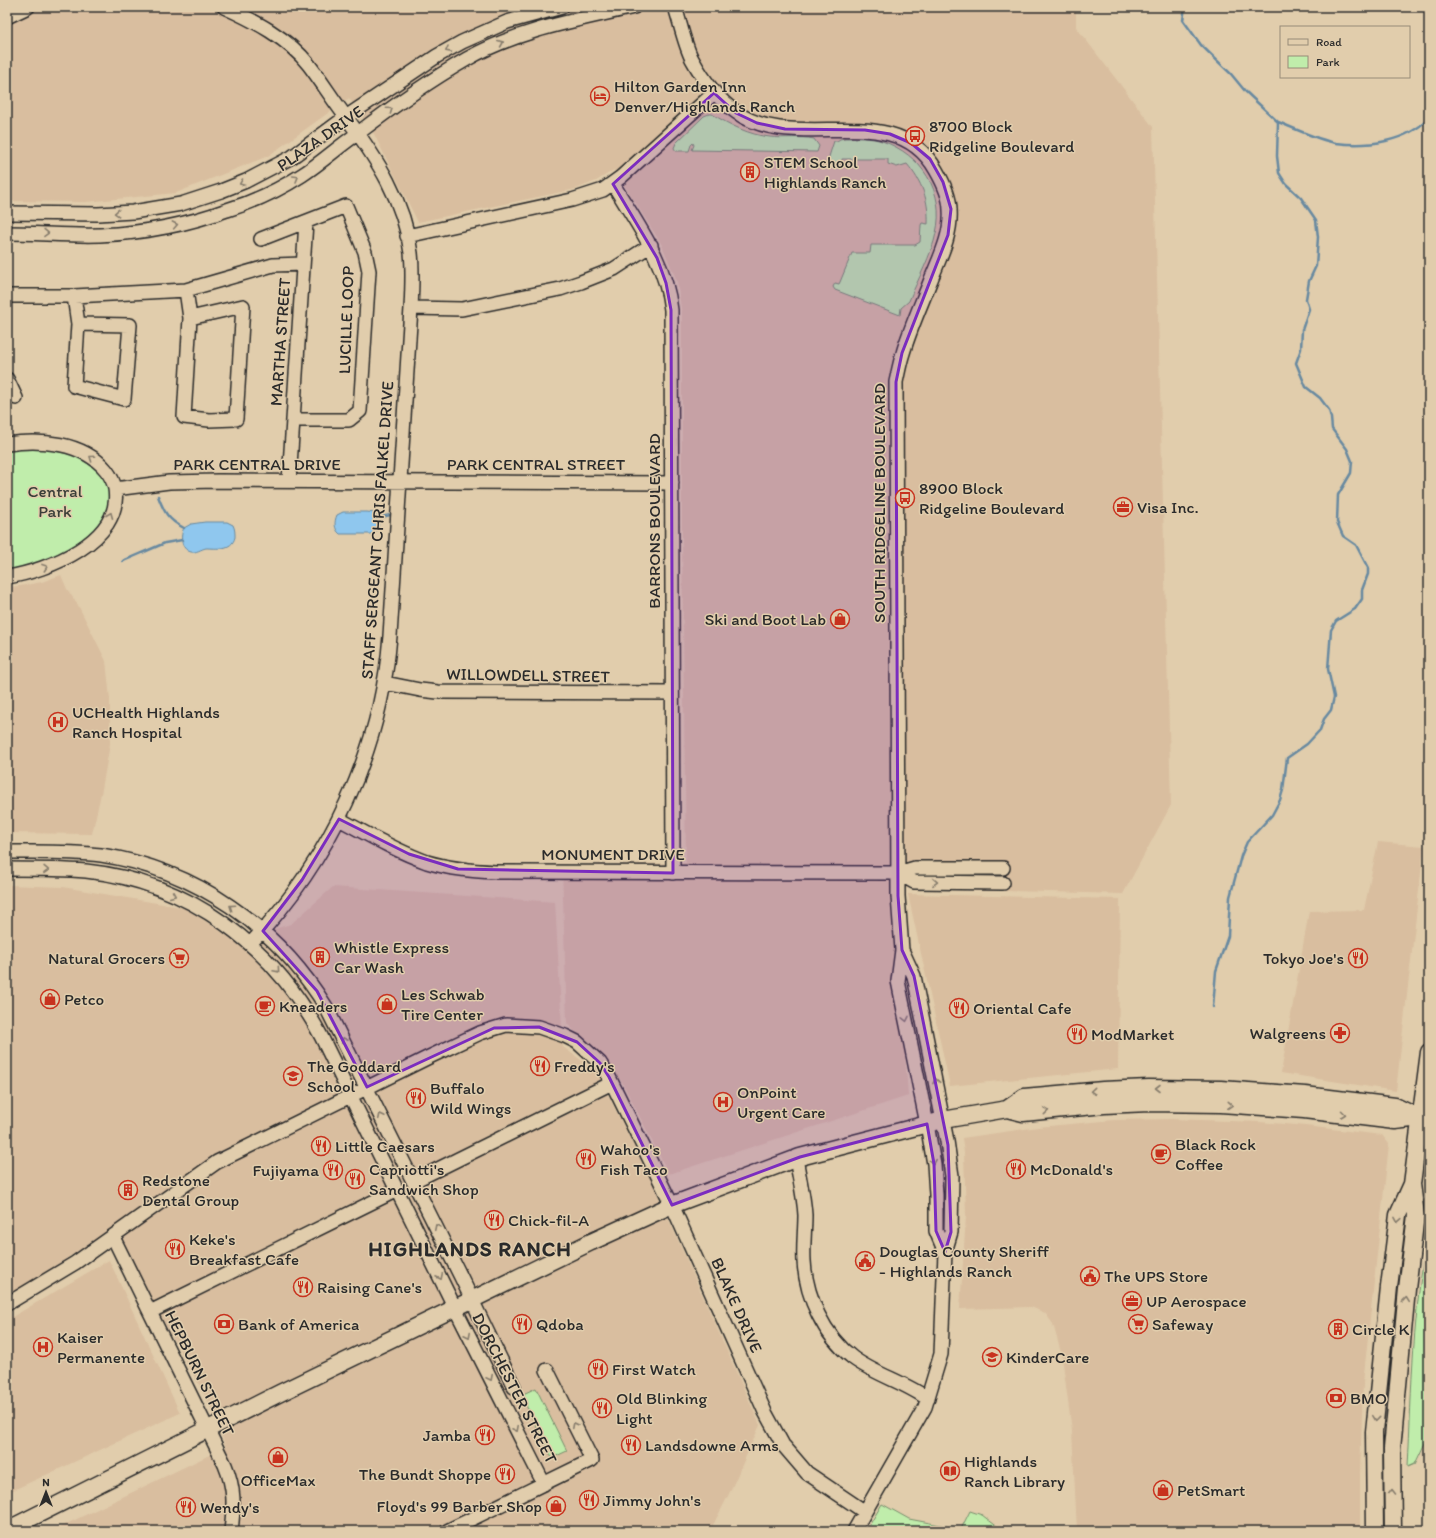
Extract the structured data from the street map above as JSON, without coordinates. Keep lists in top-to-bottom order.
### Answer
{
  "streets": {
    "street": [
      "PLAZA DRIVE",
      "LUCILLE LOOP",
      "MARTHA STREET",
      "PARK CENTRAL DRIVE",
      "PARK CENTRAL STREET",
      "SOUTH RIDGELINE BOULEVARD",
      "BARRONS BOULEVARD",
      "STAFF SERGEANT CHRIS FALKEL DRIVE",
      "WILLOWDELL STREET",
      "MONUMENT DRIVE",
      "BLAKE DRIVE",
      "HEPBURN STREET",
      "DORCHESTER STREET"
    ]
  },
  "crossings": [
    ["PLAZA DRIVE", "STAFF SERGEANT CHRIS FALKEL DRIVE"],
    ["LUCILLE LOOP", "MARTHA STREET"],
    ["MARTHA STREET", "PARK CENTRAL DRIVE"],
    ["PARK CENTRAL DRIVE", "PARK CENTRAL STREET"],
    ["PARK CENTRAL DRIVE", "STAFF SERGEANT CHRIS FALKEL DRIVE"],
    ["PARK CENTRAL STREET", "BARRONS BOULEVARD"],
    ["PARK CENTRAL STREET", "STAFF SERGEANT CHRIS FALKEL DRIVE"],
    ["SOUTH RIDGELINE BOULEVARD", "MONUMENT DRIVE"],
    ["BARRONS BOULEVARD", "WILLOWDELL STREET"],
    ["BARRONS BOULEVARD", "MONUMENT DRIVE"],
    ["STAFF SERGEANT CHRIS FALKEL DRIVE", "WILLOWDELL STREET"],
    ["STAFF SERGEANT CHRIS FALKEL DRIVE", "MONUMENT DRIVE"],
    ["STAFF SERGEANT CHRIS FALKEL DRIVE", "DORCHESTER STREET"],
    ["BLAKE DRIVE", "HEPBURN STREET"],
    ["BLAKE DRIVE", "DORCHESTER STREET"]
  ],
  "districts": ["HIGHLANDS RANCH"],
  "parks": ["Central Park"],
  "places": {
    "hotel": ["Hilton Garden Inn Denver/Highlands Ranch"],
    "bus stop": ["8700 Block Ridgeline Boulevard", "8900 Block Ridgeline Boulevard"],
    "building": [
      "STEM School Highlands Ranch",
      "Whistle Express Car Wash",
      "Redstone Dental Group",
      "Circle K"
    ],
    "office": ["Visa Inc.", "UP Aerospace"],
    "shop": [
      "Ski and Boot Lab",
      "Petco",
      "Les Schwab Tire Center",
      "OfficeMax",
      "PetSmart",
      "Floyd's 99 Barber Shop"
    ],
    "hospital": ["UCHealth Highlands Ranch Hospital", "OnPoint Urgent Care", "Kaiser Permanente"],
    "supermarket": ["Natural Grocers", "Safeway"],
    "restaurant": [
      "Tokyo Joe's",
      "Oriental Cafe",
      "ModMarket",
      "Freddy's",
      "Buffalo Wild Wings",
      "Little Caesars",
      "Wahoo's Fish Taco",
      "McDonald's",
      "Fujiyama",
      "Capriotti's Sandwich Shop",
      "Chick-fil-A",
      "Keke's Breakfast Cafe",
      "Raising Cane's",
      "Qdoba",
      "First Watch",
      "Old Blinking Light",
      "Jamba",
      "Landsdowne Arms",
      "The Bundt Shoppe",
      "Jimmy John's",
      "Wendy's"
    ],
    "cafe": ["Kneaders", "Black Rock Coffee"],
    "pharmacy": ["Walgreens"],
    "school or university": ["The Goddard School", "KinderCare"],
    "public building": ["Douglas County Sheriff - Highlands Ranch", "The UPS Store"],
    "bank": ["Bank of America", "BMO"],
    "library": ["Highlands Ranch Library"]
  },
  "legend": ["Road", "Park"],
  "north": "top"
}
